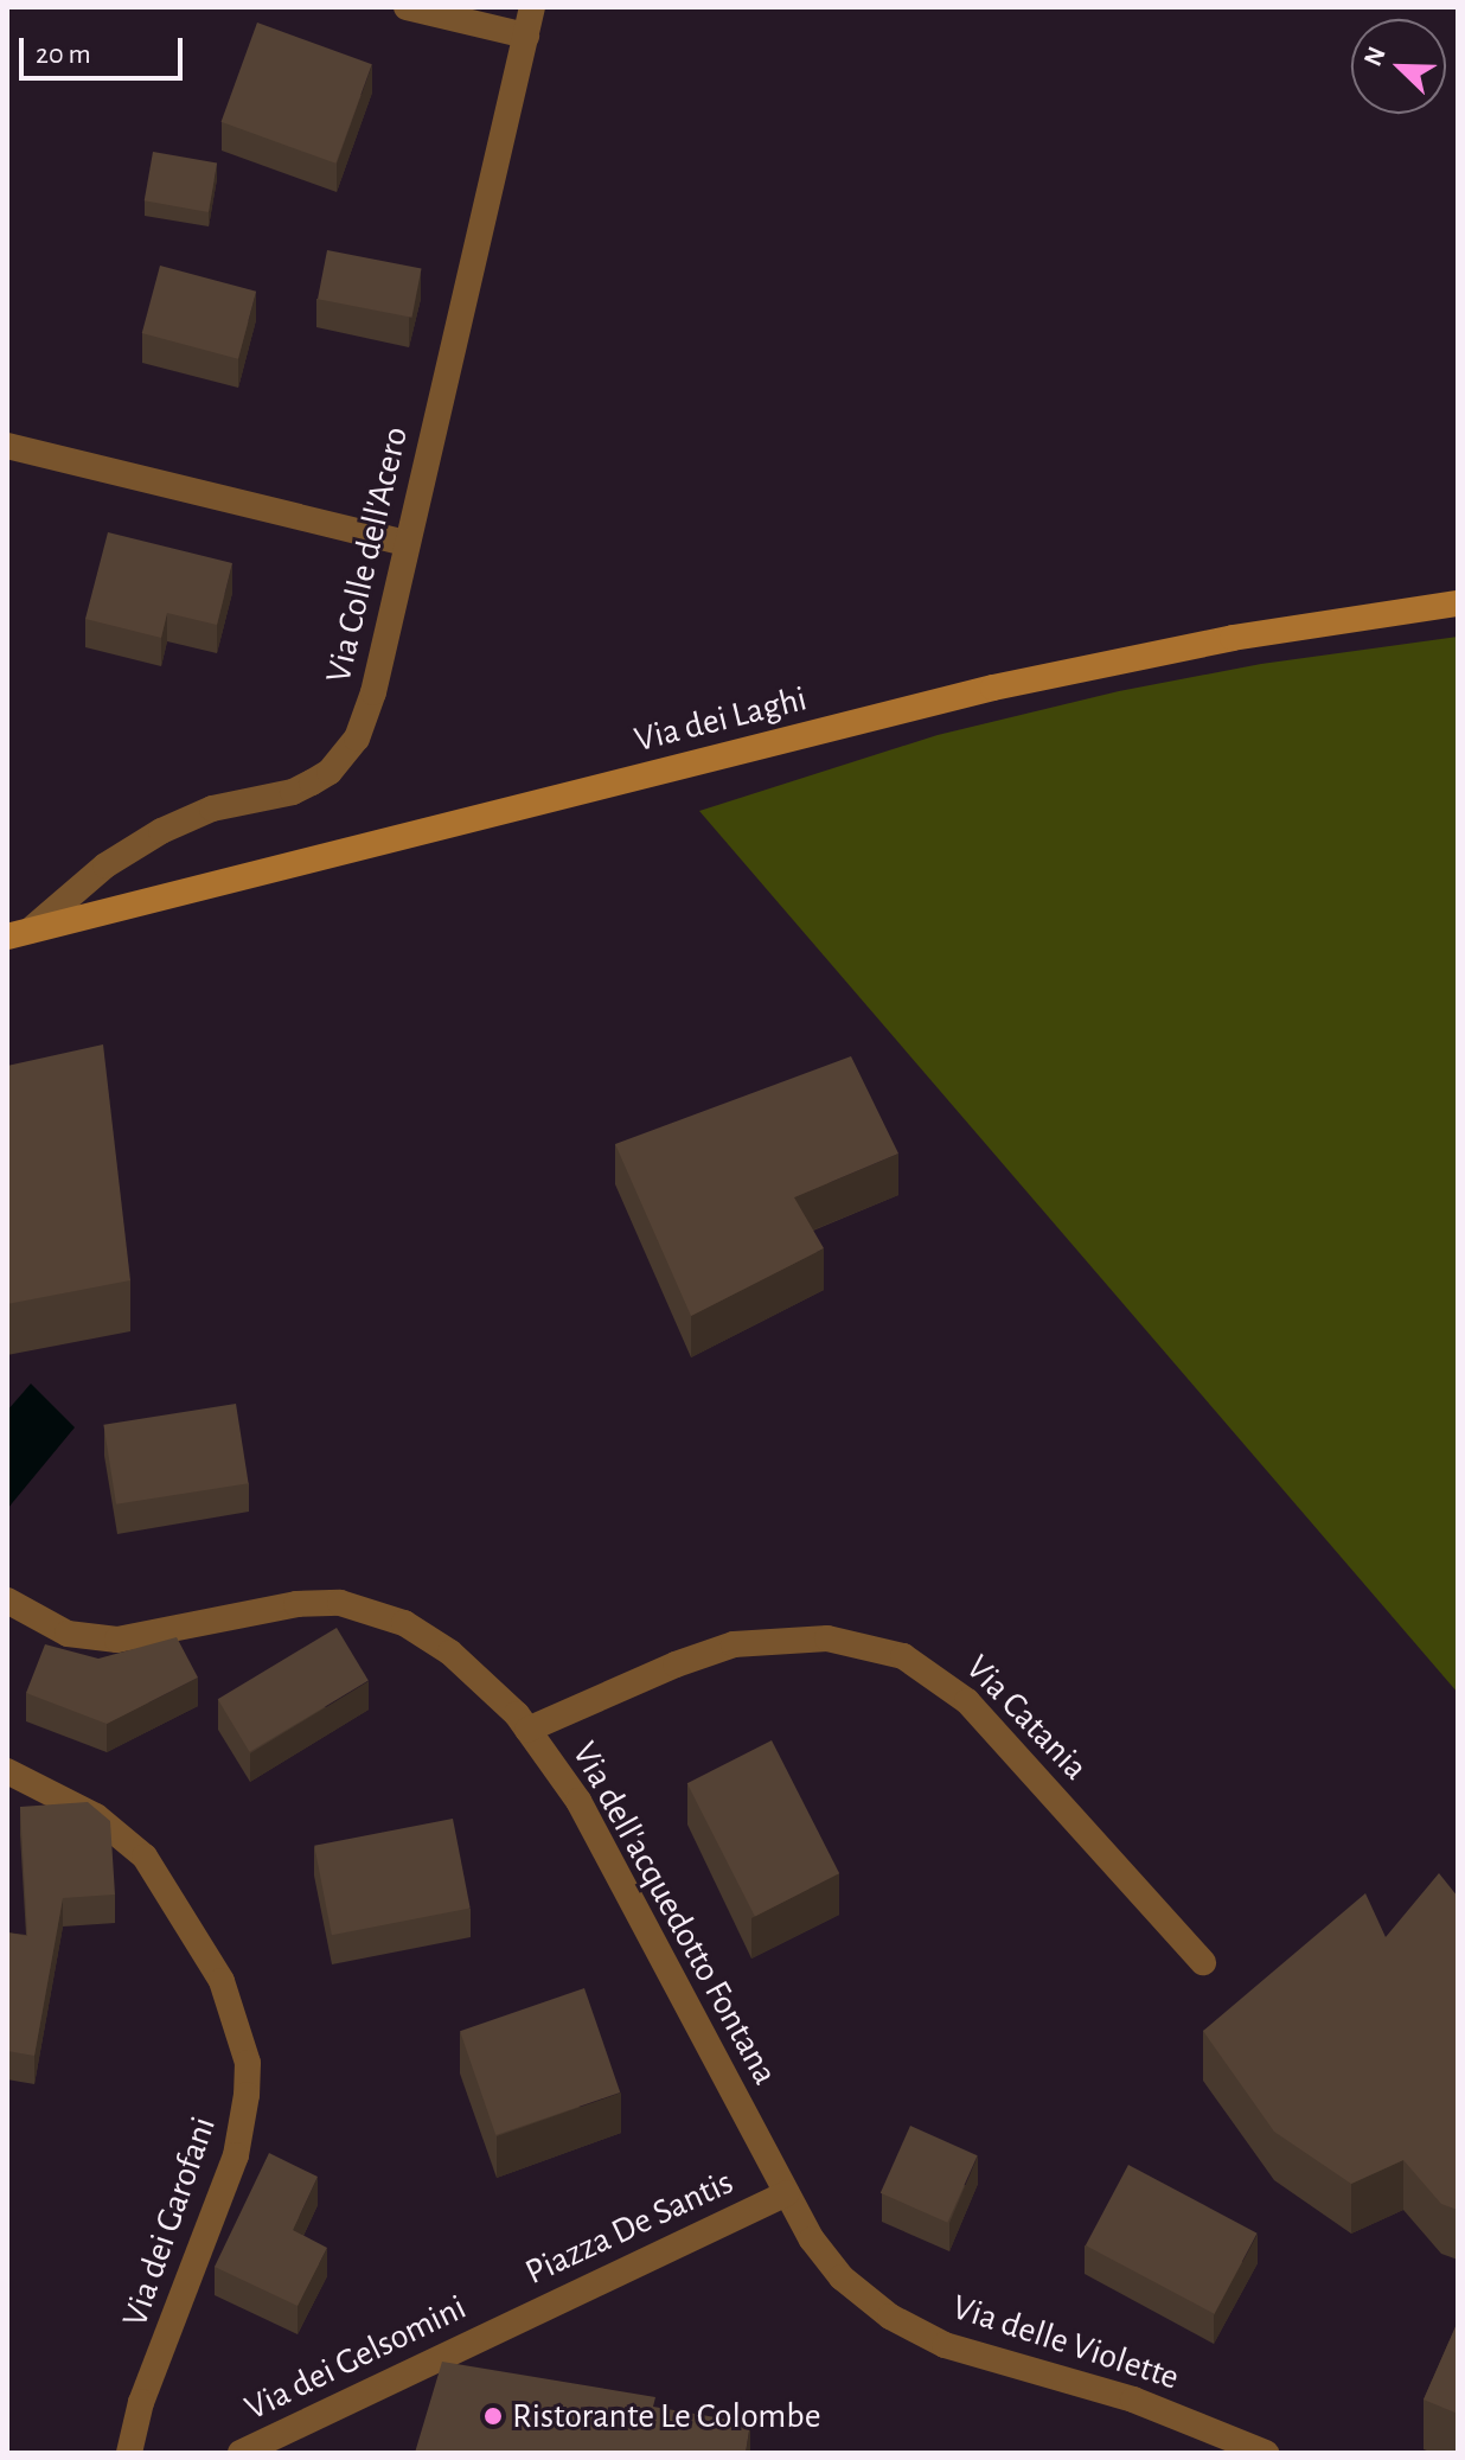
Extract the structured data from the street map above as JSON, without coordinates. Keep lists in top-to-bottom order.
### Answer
{
  "streets": {
    "main road": ["Via dei Laghi"],
    "street": [
      "Via Colle dell'Acero",
      "Via Catania",
      "Via dell'acquedotto Fontana",
      "Via dei Garofani",
      "Piazza De Santis",
      "Via delle Violette",
      "Via dei Gelsomini"
    ]
  },
  "crossings": [
    ["Via Colle dell'Acero", "Via dei Laghi"],
    ["Via Catania", "Via dell'acquedotto Fontana"],
    ["Via dell'acquedotto Fontana", "Piazza De Santis"],
    ["Via dell'acquedotto Fontana", "Via delle Violette"],
    ["Piazza De Santis", "Via delle Violette"],
    ["Piazza De Santis", "Via dei Gelsomini"]
  ],
  "places": ["Ristorante Le Colombe"],
  "scale_bar": "20 m",
  "north": "top left"
}
